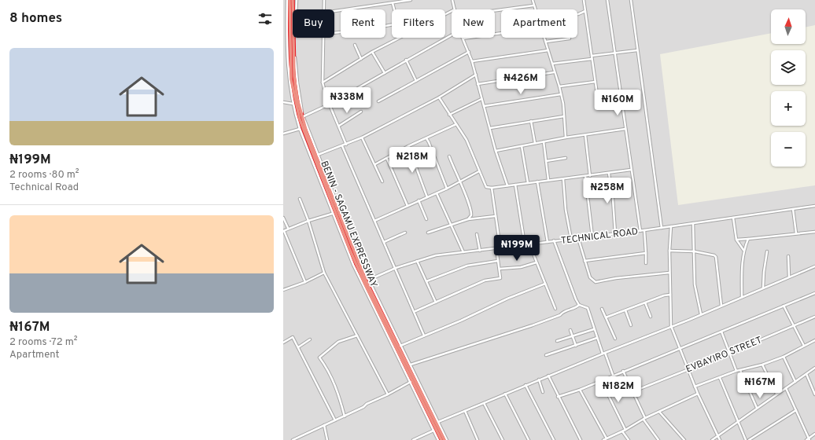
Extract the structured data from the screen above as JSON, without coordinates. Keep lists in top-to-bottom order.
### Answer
{
  "streets": {
    "highway": ["BENIN - SAGAMU EXPRESSWAY"],
    "street": ["TECHNICAL ROAD", "EVBAYIRO STREET"]
  },
  "north": "top",
  "page": {
    "heading": "8 homes",
    "map_buttons": ["+", "−"],
    "chip": [
      "Buy",
      "Rent",
      "Filters",
      "New",
      "Apartment"
    ],
    "list": [
      {
        "name": "₦199M",
        "note": "2 rooms · 80 m² · Technical Road"
      },
      {
        "name": "₦167M",
        "note": "2 rooms · 72 m² · Apartment"
      }
    ],
    "price": [
      "₦426M",
      "₦338M",
      "₦160M",
      "₦218M",
      "₦258M",
      "₦199M",
      "₦167M",
      "₦182M"
    ]
  }
}
